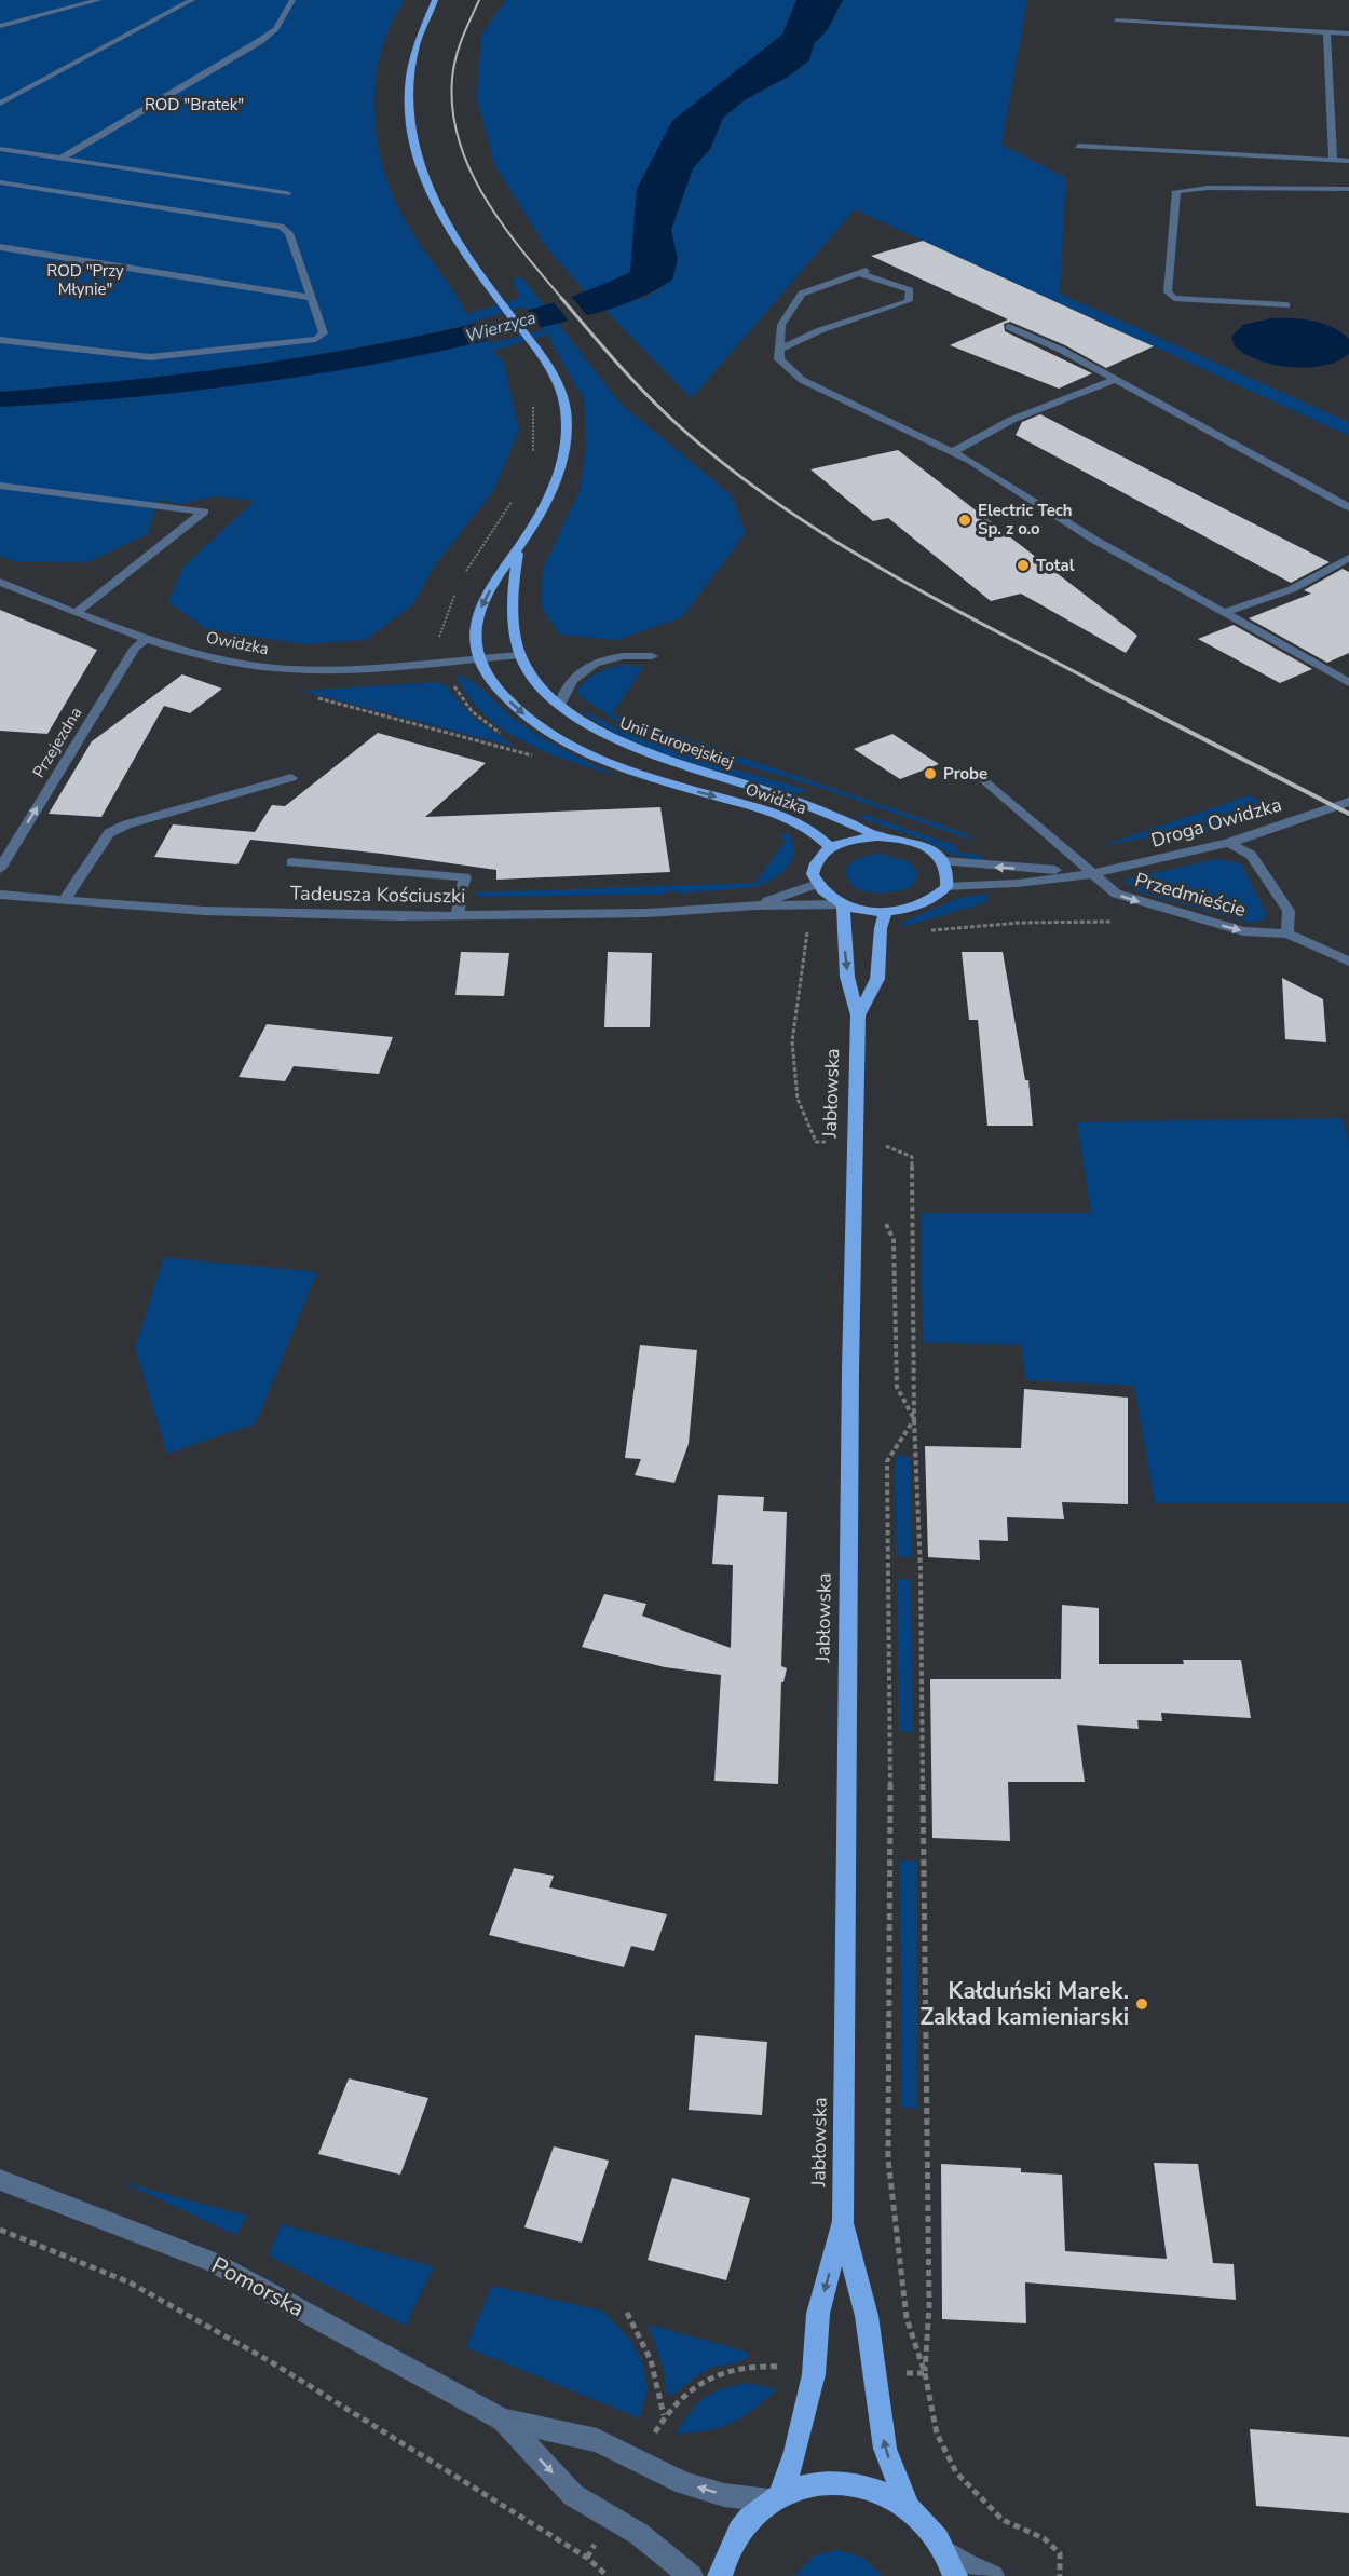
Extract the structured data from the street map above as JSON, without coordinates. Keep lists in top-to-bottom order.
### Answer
{
  "streets": {
    "main road": ["Owidzka", "Unii Europejskiej", "Jabłowska"],
    "street": [
      "Przejezdna",
      "Droga Owidzka",
      "Tadeusza Kościuszki",
      "Przedmieście",
      "Pomorska"
    ]
  },
  "crossings": [
    ["Owidzka", "Przejezdna"],
    ["Owidzka", "Unii Europejskiej"],
    ["Droga Owidzka", "Przedmieście"],
    ["Tadeusza Kościuszki", "Jabłowska"],
    ["Jabłowska", "Pomorska"]
  ],
  "one_way": ["Owidzka", "Przejezdna", "Przedmieście"],
  "water": ["Wierzyca"],
  "parks": ["ROD \"Bratek\"", "ROD \"Przy Młynie\""],
  "places": [
    "Electric Tech Sp. z o.o",
    "Total",
    "Probe",
    "Kałduński Marek. Zakład kamieniarski"
  ]
}
